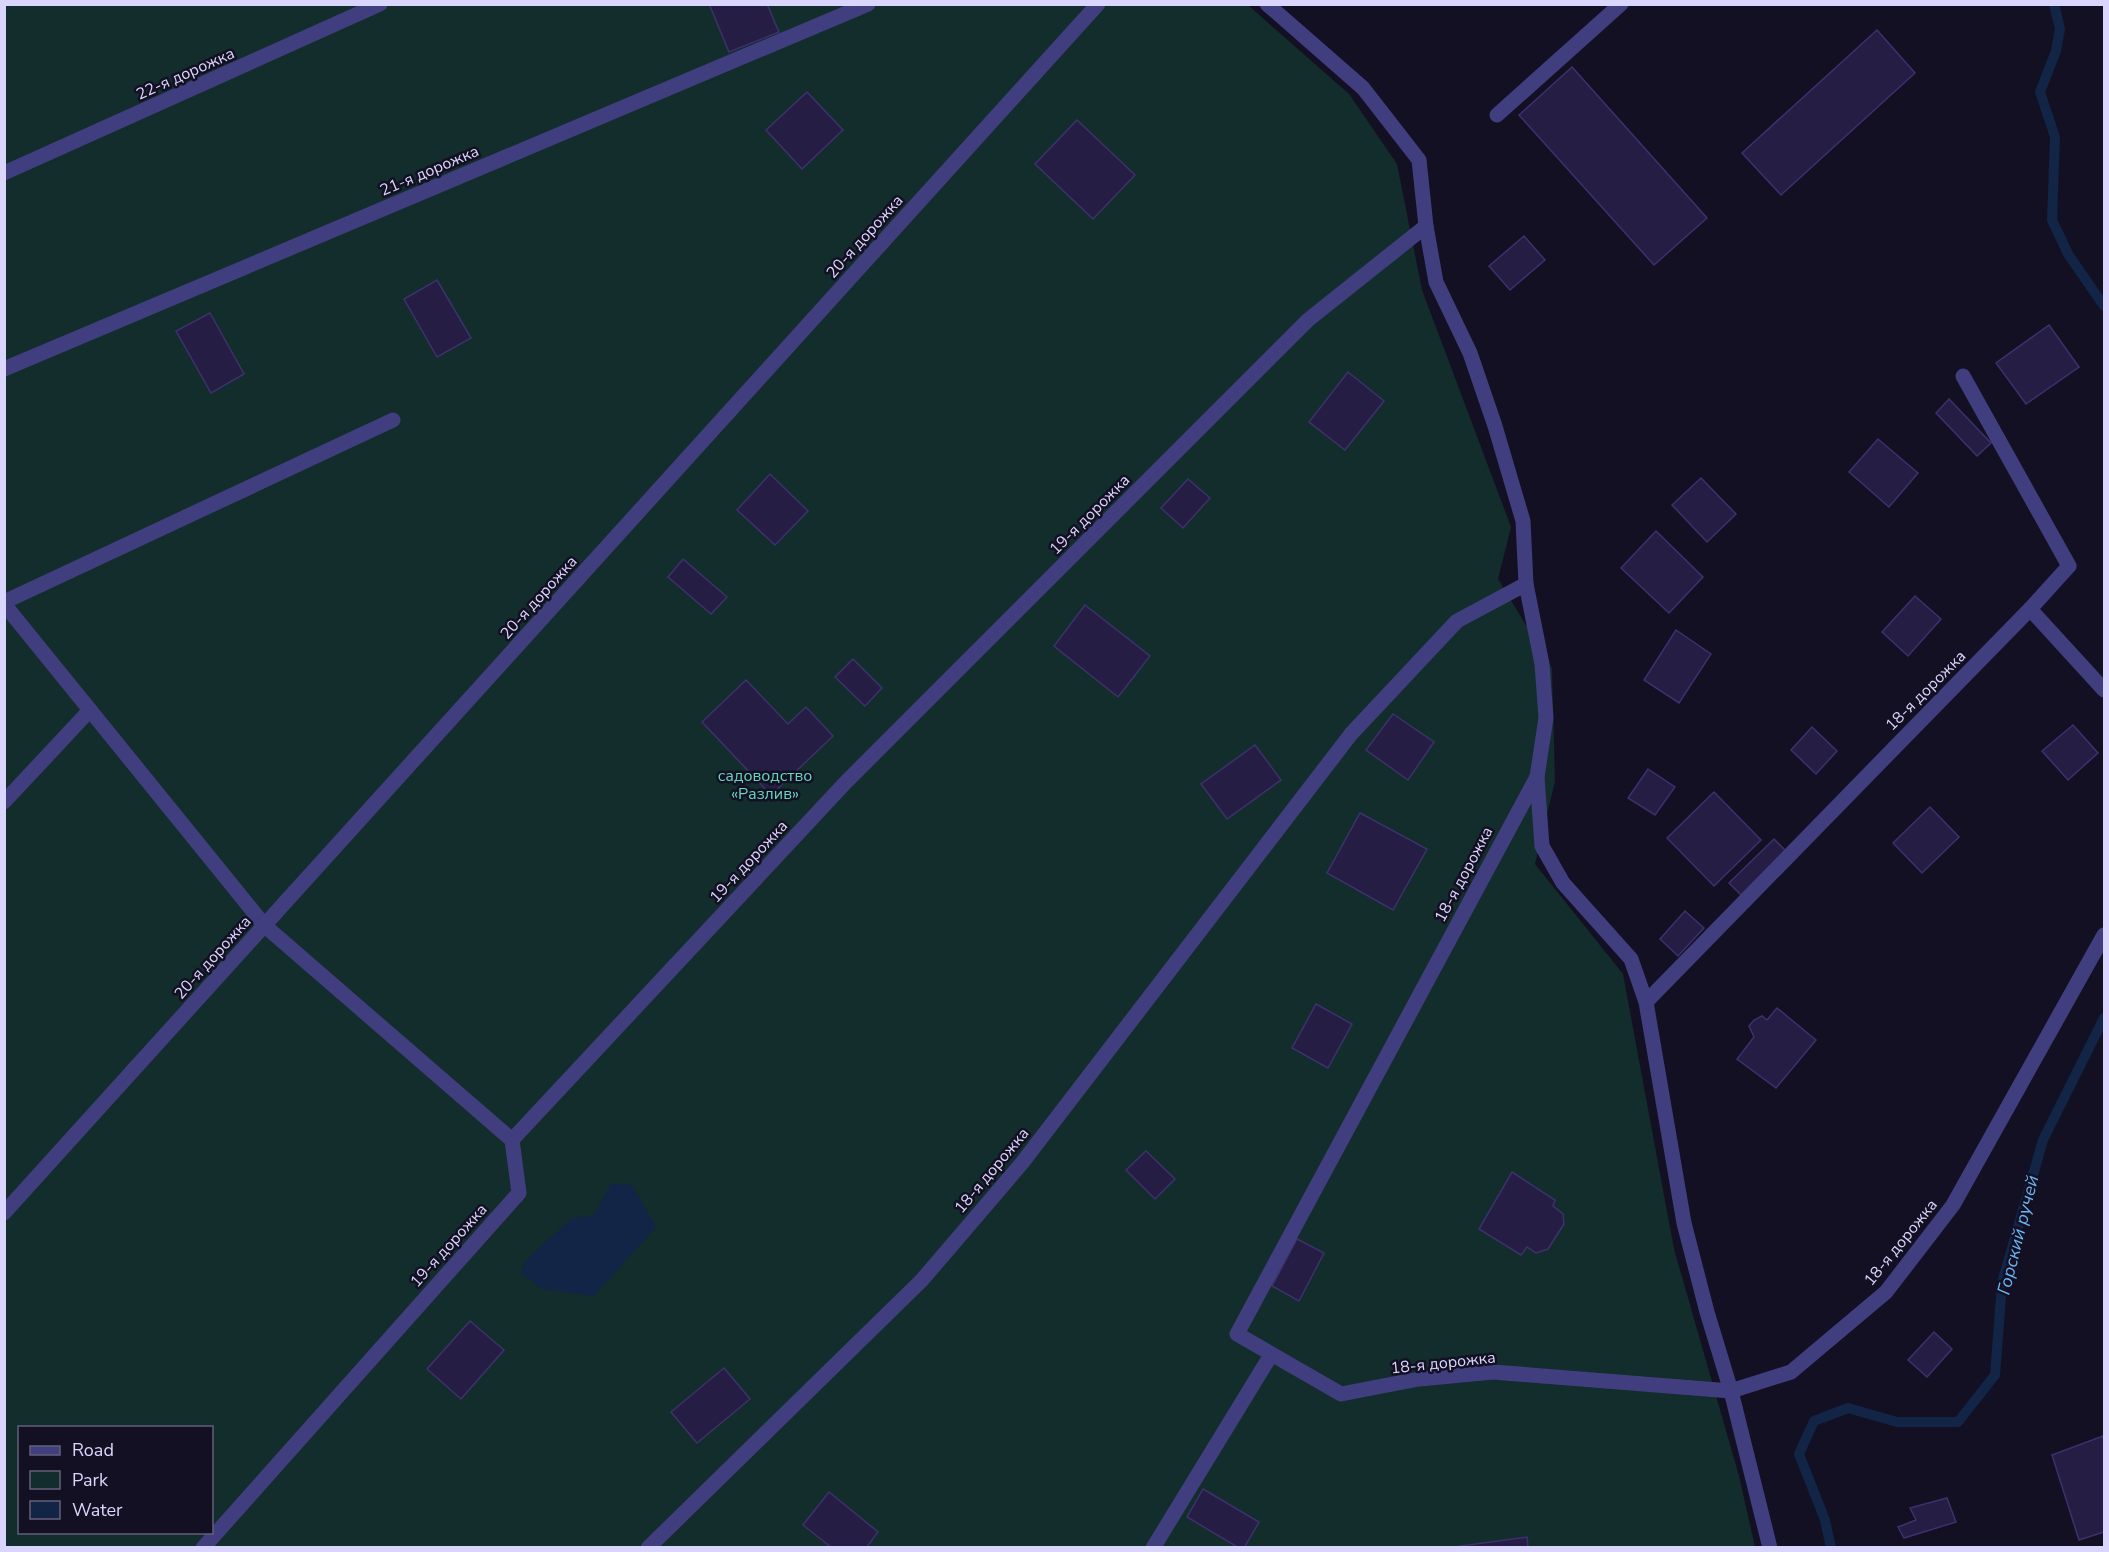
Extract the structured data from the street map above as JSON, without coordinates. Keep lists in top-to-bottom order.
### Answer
{
  "streets": {
    "street": [
      "22-я дорожка",
      "21-я дорожка",
      "20-я дорожка",
      "19-я дорожка",
      "18-я дорожка"
    ]
  },
  "water": ["Горский ручей"],
  "parks": ["садоводство «Разлив»"],
  "legend": ["Road", "Park", "Water"]
}
